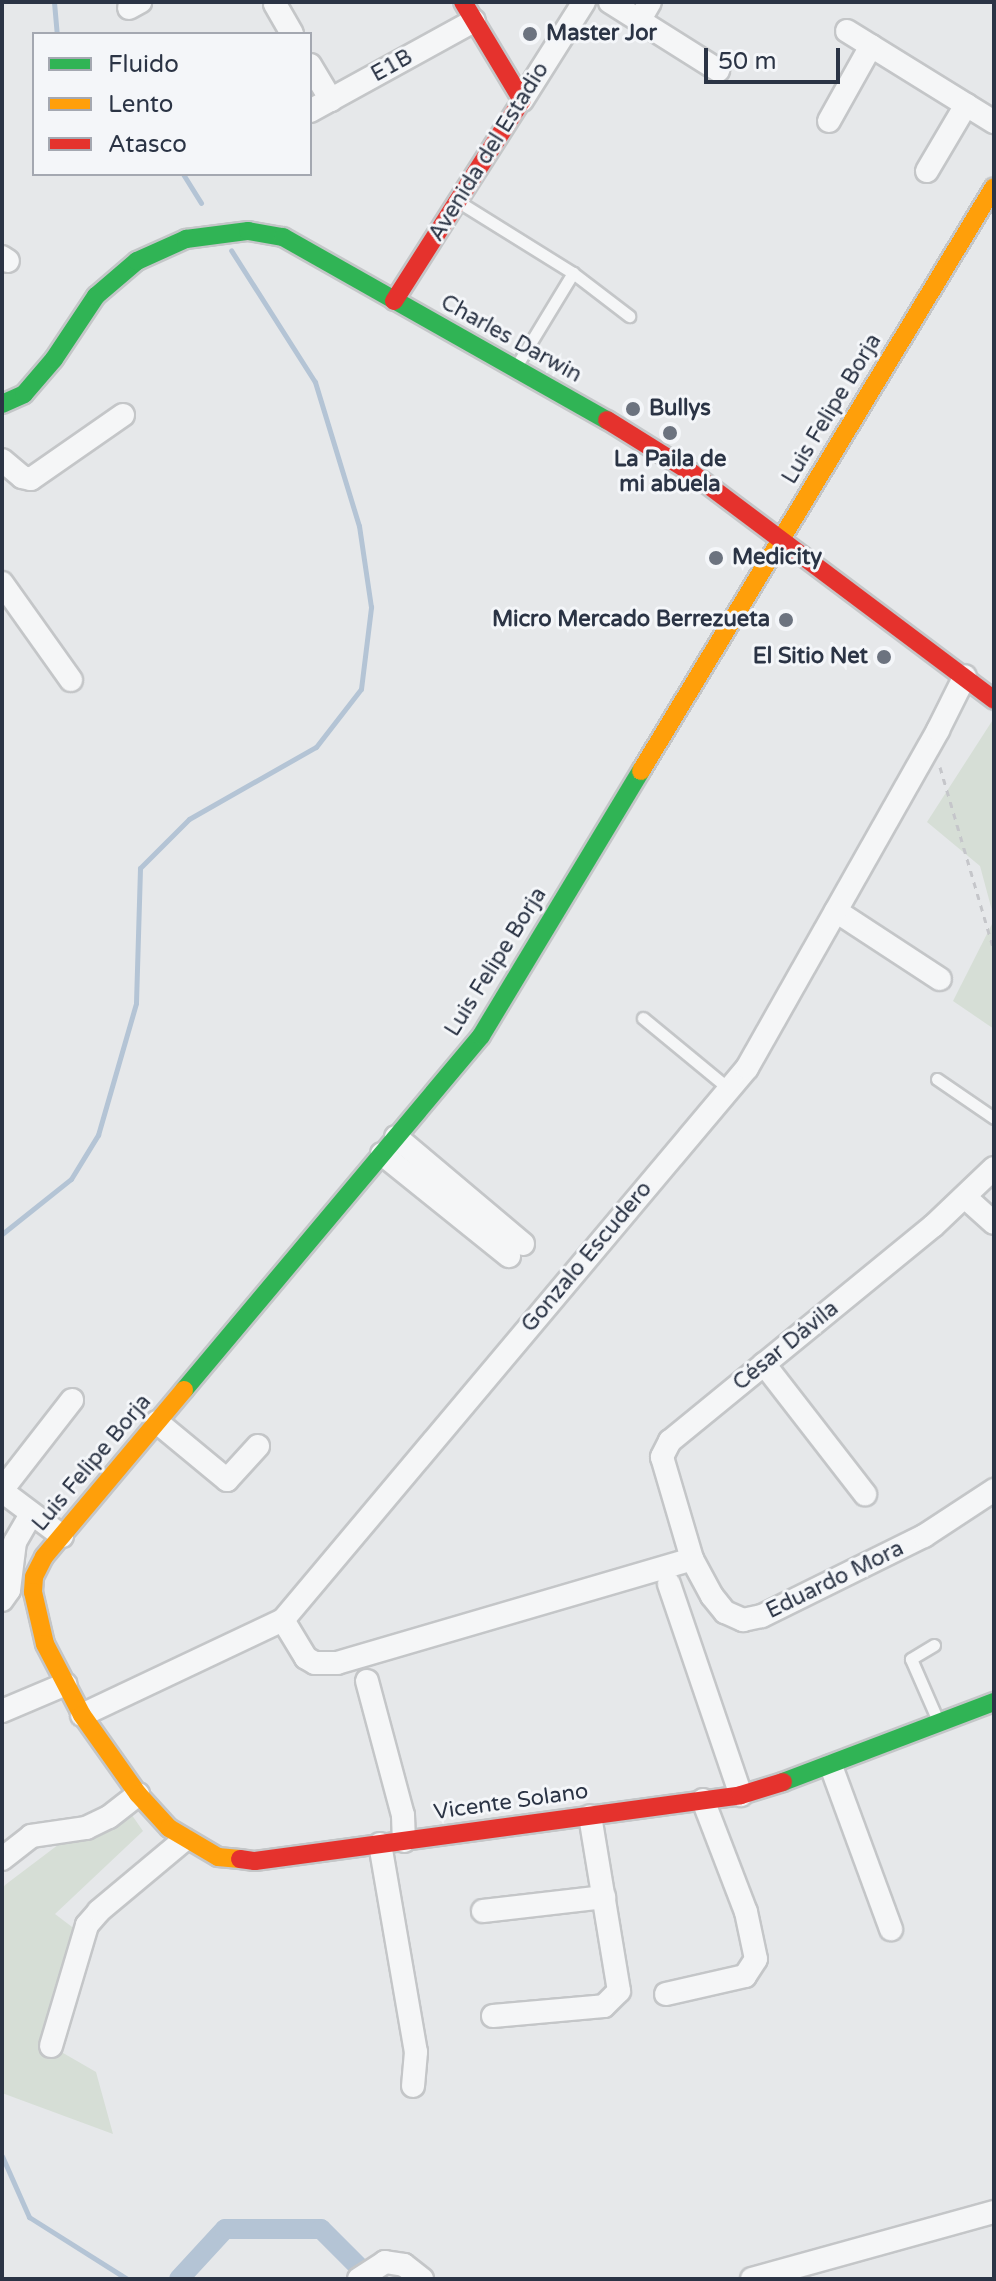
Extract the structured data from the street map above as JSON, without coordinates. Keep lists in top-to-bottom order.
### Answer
{
  "streets": {
    "street": [
      "E1B",
      "Avenida del Estadio",
      "Charles Darwin",
      "Luis Felipe Borja",
      "Gonzalo Escudero",
      "César Dávila",
      "Eduardo Mora",
      "Vicente Solano"
    ]
  },
  "crossings": [
    ["Avenida del Estadio", "Charles Darwin"],
    ["Charles Darwin", "Luis Felipe Borja"],
    ["Charles Darwin", "Gonzalo Escudero"],
    ["Luis Felipe Borja", "Gonzalo Escudero"],
    ["Luis Felipe Borja", "Vicente Solano"],
    ["Gonzalo Escudero", "Vicente Solano"],
    ["César Dávila", "Eduardo Mora"]
  ],
  "places": [
    "Master Jor",
    "Bullys",
    "La Paila de mi abuela",
    "Medicity",
    "Micro Mercado Berrezueta",
    "El Sitio Net"
  ],
  "legend": ["Fluido", "Lento", "Atasco"],
  "scale_bar": "50 m"
}
